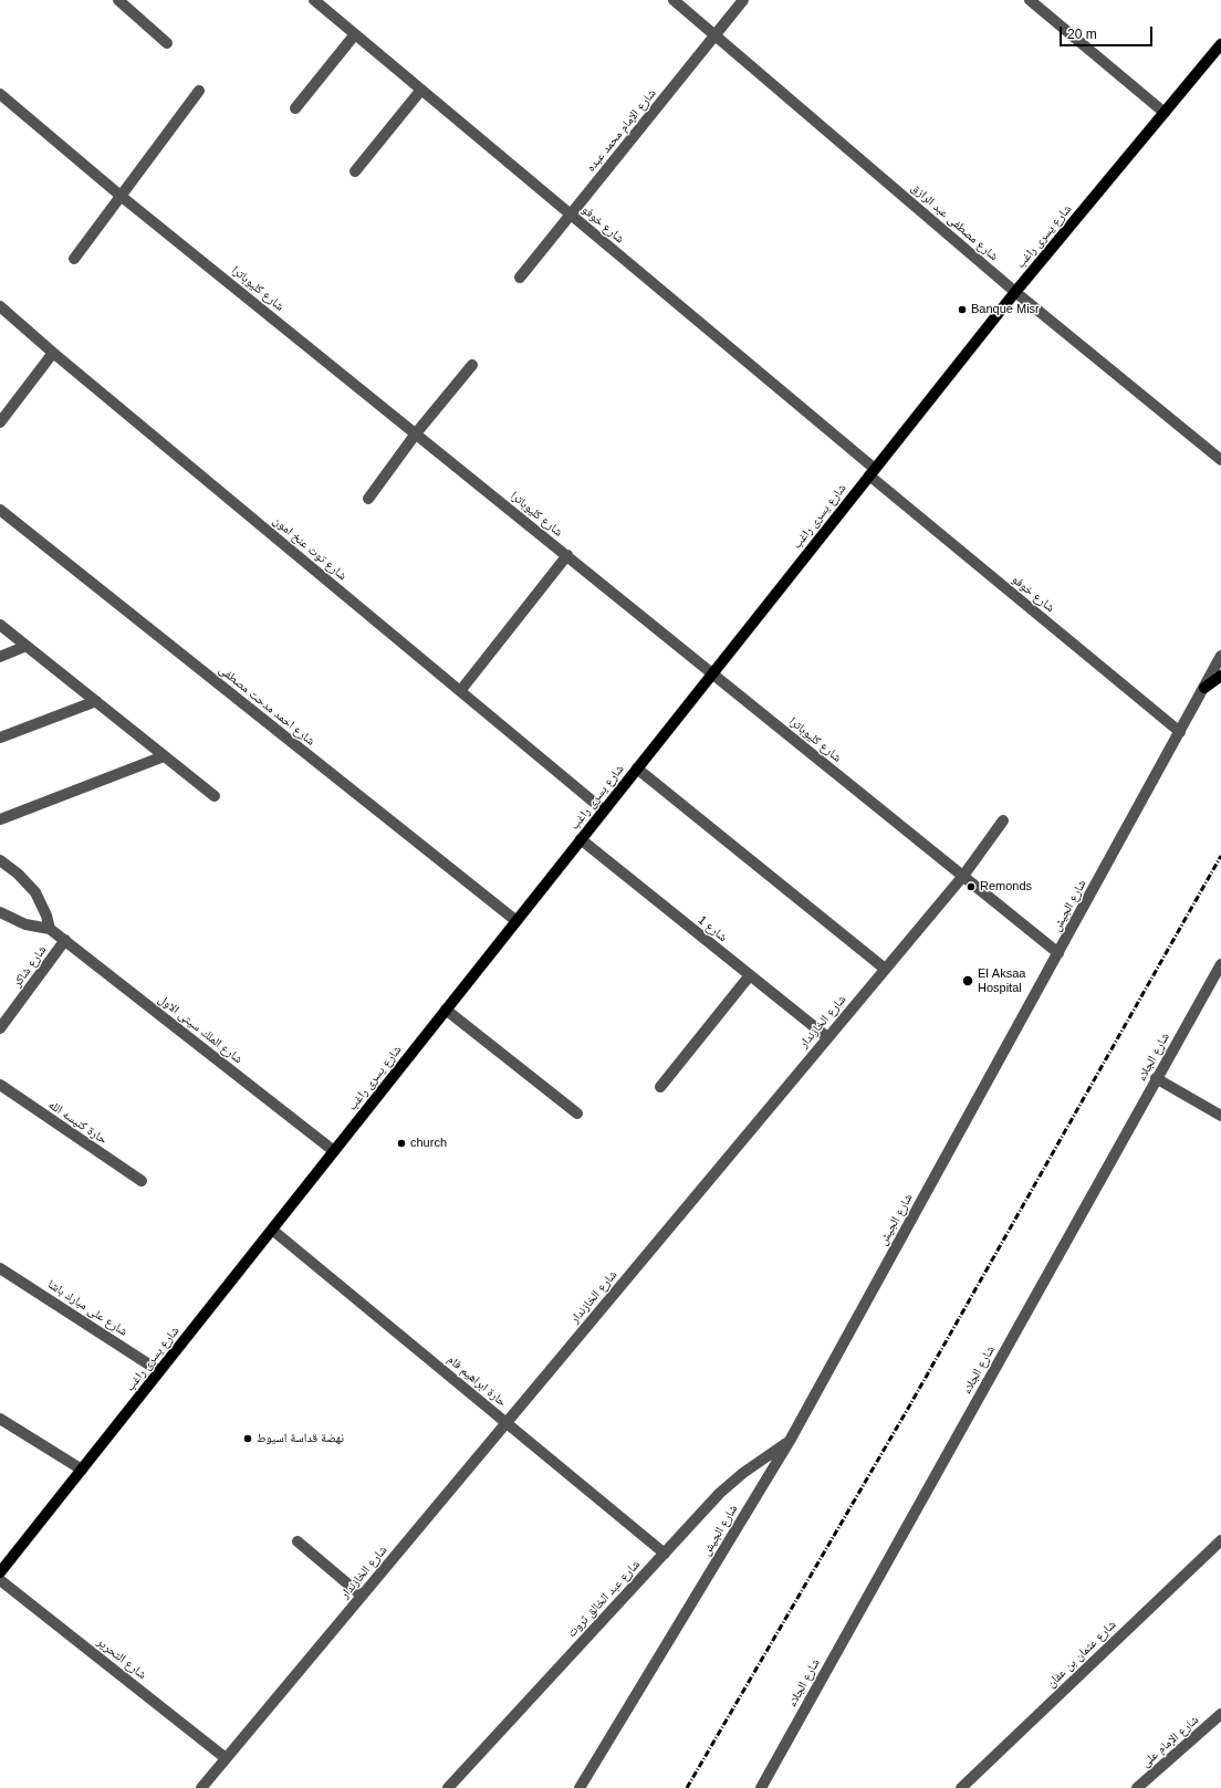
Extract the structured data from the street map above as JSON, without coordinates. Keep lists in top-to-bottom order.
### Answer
{
  "streets": {
    "main road": ["شارع يسرى راغب"],
    "street": [
      "شارع الإمام محمد عبده",
      "شارع مصطفى عبد الرازق",
      "شارع خوفو",
      "شارع كليوباترا",
      "شارع توت عنخ امون",
      "شارع احمد مدحت مصطفى",
      "شارع الجيش",
      "شارع 1",
      "شارع شاكر",
      "شارع الخازندار",
      "شارع الملك سيتى الاول",
      "شارع الجلاء",
      "حارة كنيسه الله",
      "شارع على مبارك باشا",
      "حارة ابراهيم فام",
      "شارع عبد الخالق ثروت",
      "شارع عثمان بن عفان",
      "شارع التحرير",
      "شارع الإمام على"
    ]
  },
  "crossings": [
    ["شارع الإمام محمد عبده", "شارع مصطفى عبد الرازق"],
    ["شارع الإمام محمد عبده", "شارع خوفو"],
    ["شارع مصطفى عبد الرازق", "شارع يسرى راغب"],
    ["شارع خوفو", "شارع يسرى راغب"],
    ["شارع خوفو", "شارع الجيش"],
    ["شارع يسرى راغب", "شارع كليوباترا"],
    ["شارع يسرى راغب", "شارع توت عنخ امون"],
    ["شارع يسرى راغب", "شارع احمد مدحت مصطفى"],
    ["شارع يسرى راغب", "شارع 1"],
    ["شارع يسرى راغب", "شارع الملك سيتى الاول"],
    ["شارع يسرى راغب", "شارع على مبارك باشا"],
    ["شارع يسرى راغب", "حارة ابراهيم فام"],
    ["شارع كليوباترا", "شارع الجيش"],
    ["شارع كليوباترا", "شارع الخازندار"],
    ["شارع الجيش", "شارع عبد الخالق ثروت"],
    ["شارع 1", "شارع الخازندار"],
    ["شارع شاكر", "شارع الملك سيتى الاول"],
    ["شارع الخازندار", "حارة ابراهيم فام"],
    ["شارع الخازندار", "شارع التحرير"],
    ["حارة ابراهيم فام", "شارع عبد الخالق ثروت"]
  ],
  "places": [
    "Banque Misr",
    "Remonds",
    "El Aksaa Hospital",
    "church",
    "نهضة قداسة اسيوط"
  ],
  "scale_bar": "20 m"
}
